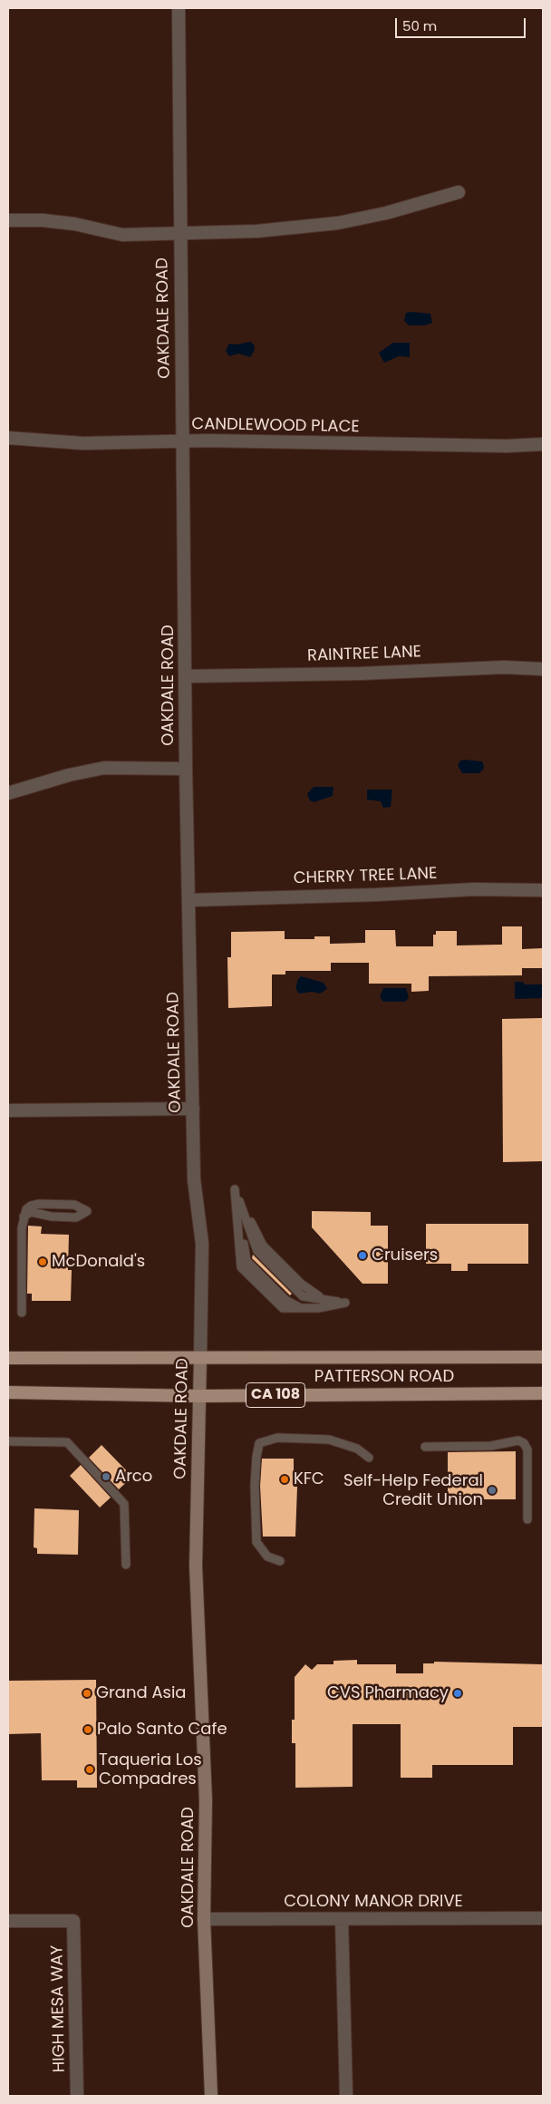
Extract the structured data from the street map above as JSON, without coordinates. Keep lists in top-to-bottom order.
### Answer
{
  "streets": {
    "main road": ["OAKDALE ROAD", "PATTERSON ROAD", "CA 108"],
    "street": [
      "CANDLEWOOD PLACE",
      "RAINTREE LANE",
      "CHERRY TREE LANE",
      "COLONY MANOR DRIVE",
      "HIGH MESA WAY"
    ]
  },
  "crossings": [
    ["OAKDALE ROAD", "CANDLEWOOD PLACE"],
    ["OAKDALE ROAD", "RAINTREE LANE"],
    ["OAKDALE ROAD", "CHERRY TREE LANE"],
    ["OAKDALE ROAD", "PATTERSON ROAD"],
    ["OAKDALE ROAD", "COLONY MANOR DRIVE"]
  ],
  "places": [
    "Cruisers",
    "McDonald's",
    "Arco",
    "KFC",
    "Self-Help Federal Credit Union",
    "Grand Asia",
    "CVS Pharmacy",
    "Palo Santo Cafe",
    "Taqueria Los Compadres"
  ],
  "scale_bar": "50 m"
}
